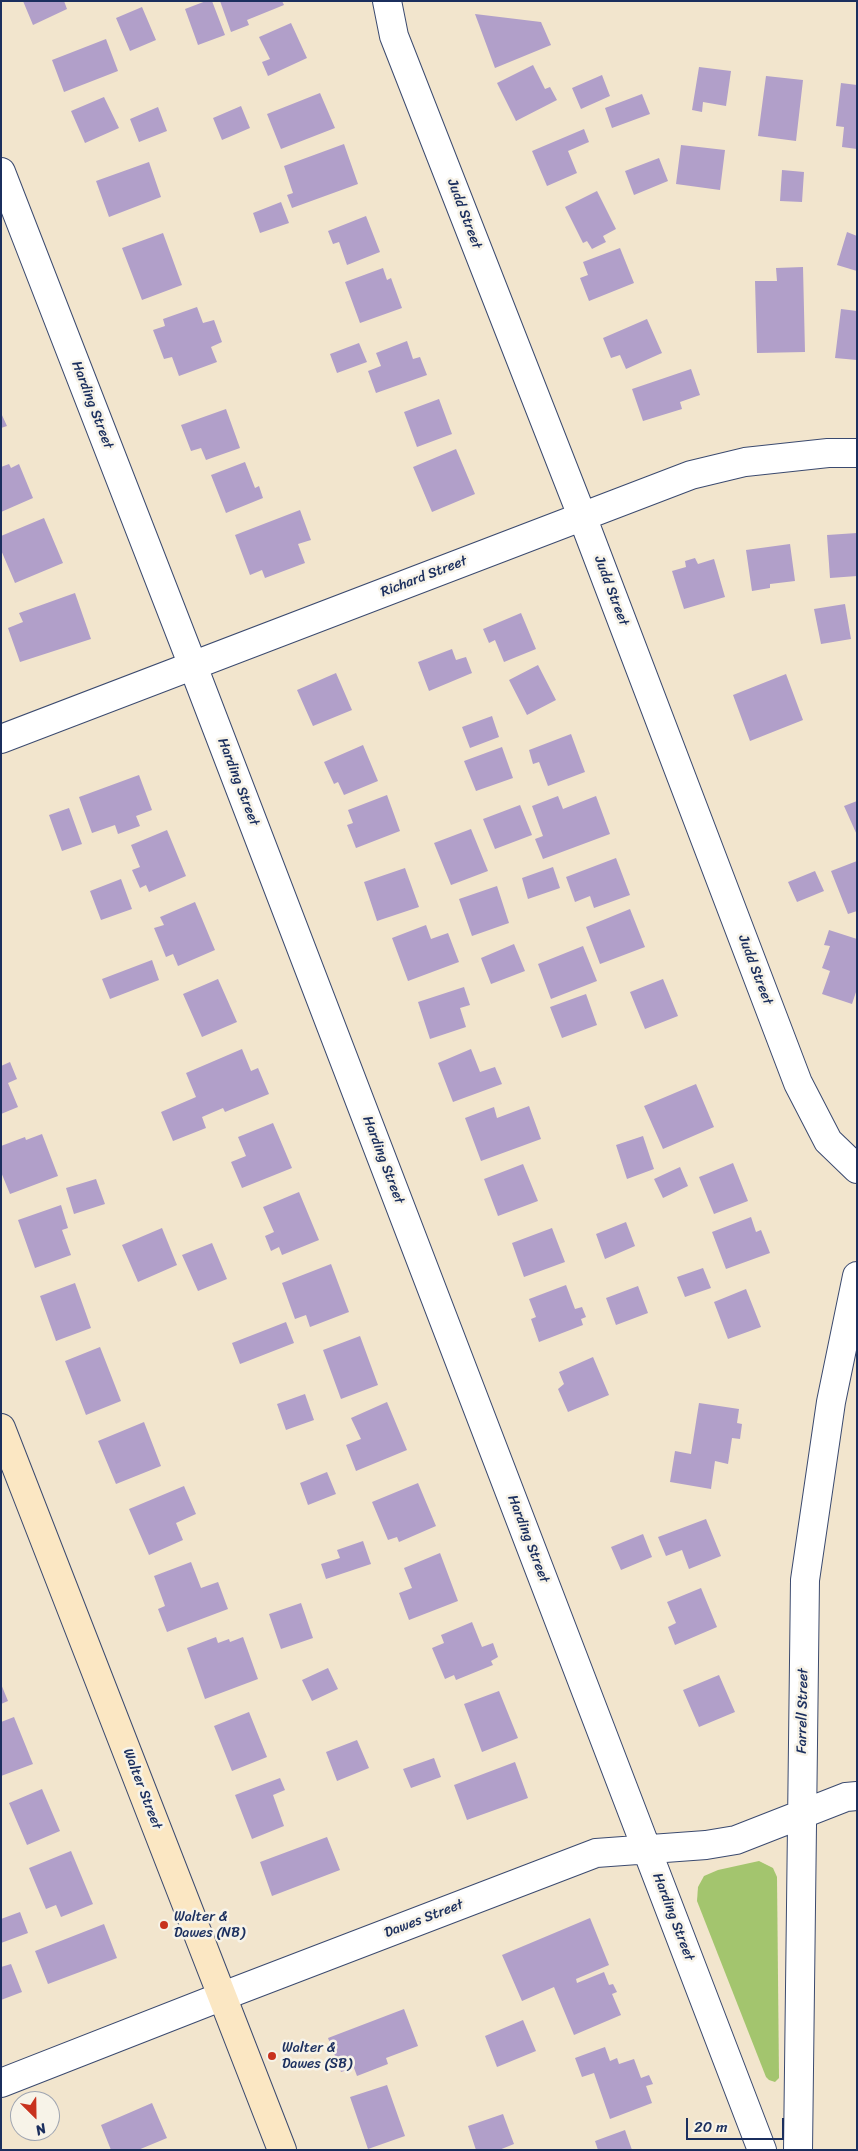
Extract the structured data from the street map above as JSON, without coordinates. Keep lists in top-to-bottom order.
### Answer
{
  "streets": {
    "street": [
      "Judd Street",
      "Harding Street",
      "Richard Street",
      "Farrell Street",
      "Walter Street",
      "Dawes Street"
    ]
  },
  "crossings": [
    ["Judd Street", "Richard Street"],
    ["Harding Street", "Richard Street"],
    ["Harding Street", "Dawes Street"],
    ["Farrell Street", "Dawes Street"],
    ["Walter Street", "Dawes Street"]
  ],
  "places": ["Walter & Dawes (NB)", "Walter & Dawes (SB)"],
  "scale_bar": "20 m",
  "north": "bottom right"
}
